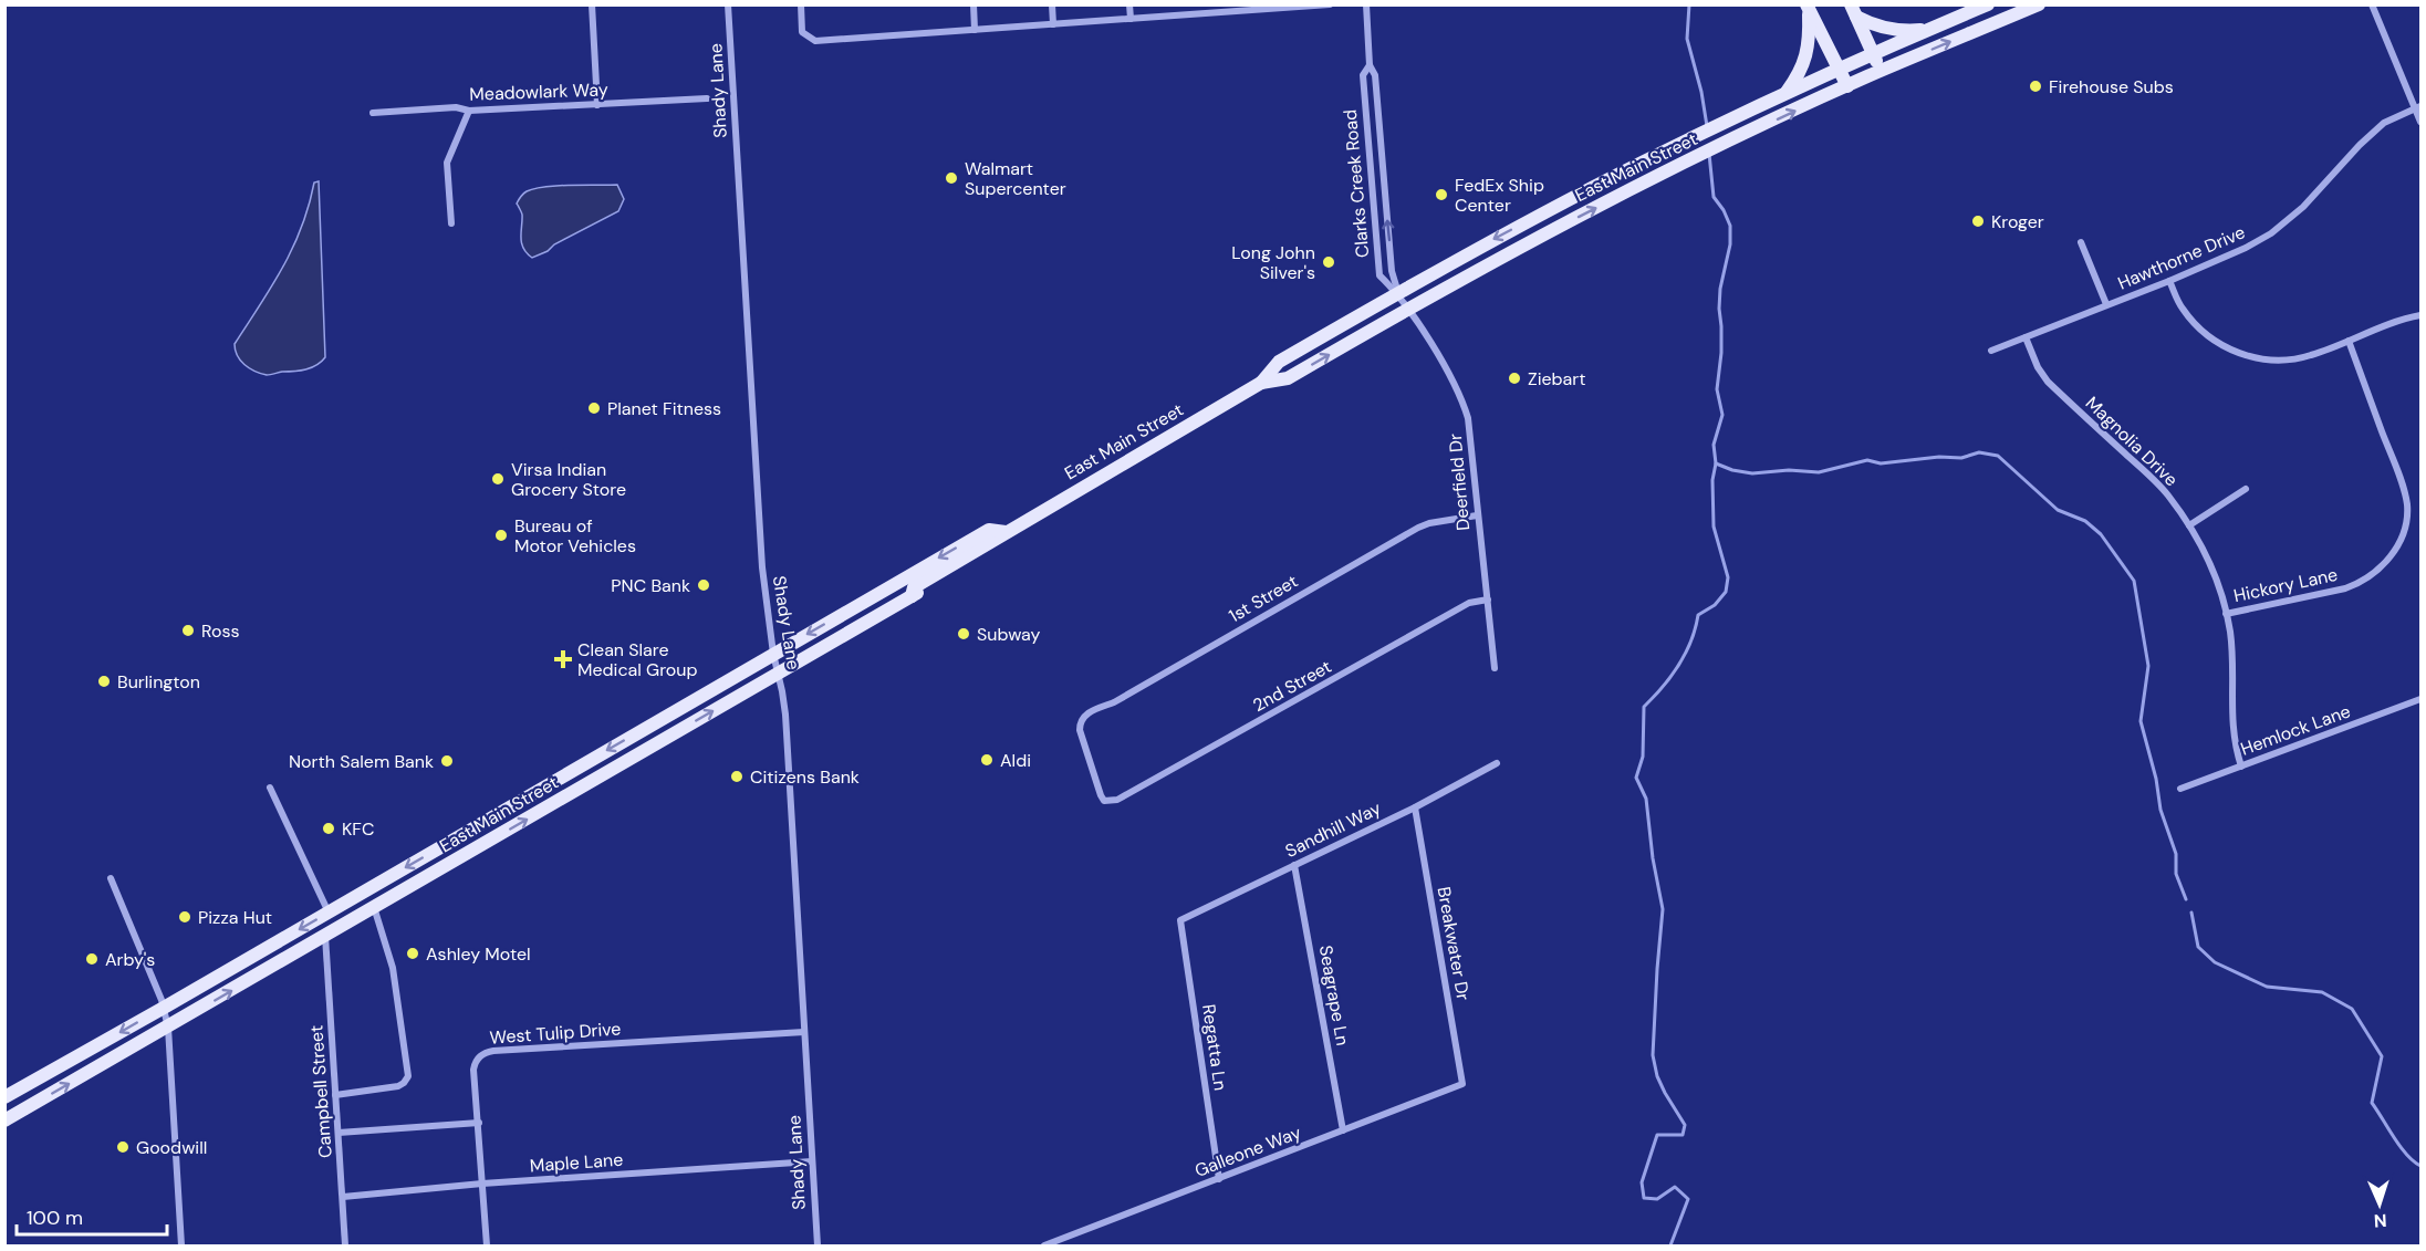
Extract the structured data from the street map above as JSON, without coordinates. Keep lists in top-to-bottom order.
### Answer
{
  "streets": {
    "main road": ["East Main Street"],
    "street": [
      "Shady Lane",
      "Meadowlark Way",
      "Clarks Creek Road",
      "Hawthorne Drive",
      "Magnolia Drive",
      "Deerfield Dr",
      "Hickory Lane",
      "1st Street",
      "2nd Street",
      "Hemlock Lane",
      "Sandhill Way",
      "Breakwater Dr",
      "Seagrape Ln",
      "West Tulip Drive",
      "Regatta Ln",
      "Campbell Street",
      "Galleone Way",
      "Maple Lane"
    ]
  },
  "crossings": [
    ["Shady Lane", "East Main Street"],
    ["Shady Lane", "West Tulip Drive"],
    ["Shady Lane", "Maple Lane"],
    ["East Main Street", "Clarks Creek Road"],
    ["East Main Street", "Deerfield Dr"],
    ["East Main Street", "Campbell Street"],
    ["Clarks Creek Road", "Deerfield Dr"],
    ["Hawthorne Drive", "Magnolia Drive"],
    ["Magnolia Drive", "Hickory Lane"],
    ["Magnolia Drive", "Hemlock Lane"],
    ["Deerfield Dr", "1st Street"],
    ["Deerfield Dr", "2nd Street"],
    ["1st Street", "2nd Street"],
    ["Sandhill Way", "Breakwater Dr"],
    ["Sandhill Way", "Seagrape Ln"],
    ["Sandhill Way", "Regatta Ln"],
    ["Breakwater Dr", "Galleone Way"],
    ["Seagrape Ln", "Galleone Way"],
    ["Regatta Ln", "Galleone Way"],
    ["Campbell Street", "Maple Lane"]
  ],
  "places": {
    "other": [
      "Firehouse Subs",
      "Walmart Supercenter",
      "FedEx Ship Center",
      "Kroger",
      "Long John Silver's",
      "Ziebart",
      "Planet Fitness",
      "Virsa Indian Grocery Store",
      "Bureau of Motor Vehicles",
      "PNC Bank",
      "Ross",
      "Subway",
      "Burlington",
      "Aldi",
      "North Salem Bank",
      "Citizens Bank",
      "KFC",
      "Pizza Hut",
      "Ashley Motel",
      "Arby's",
      "Goodwill"
    ],
    "health": ["Clean Slare Medical Group"]
  },
  "scale_bar": "100 m",
  "north": "bottom"
}
